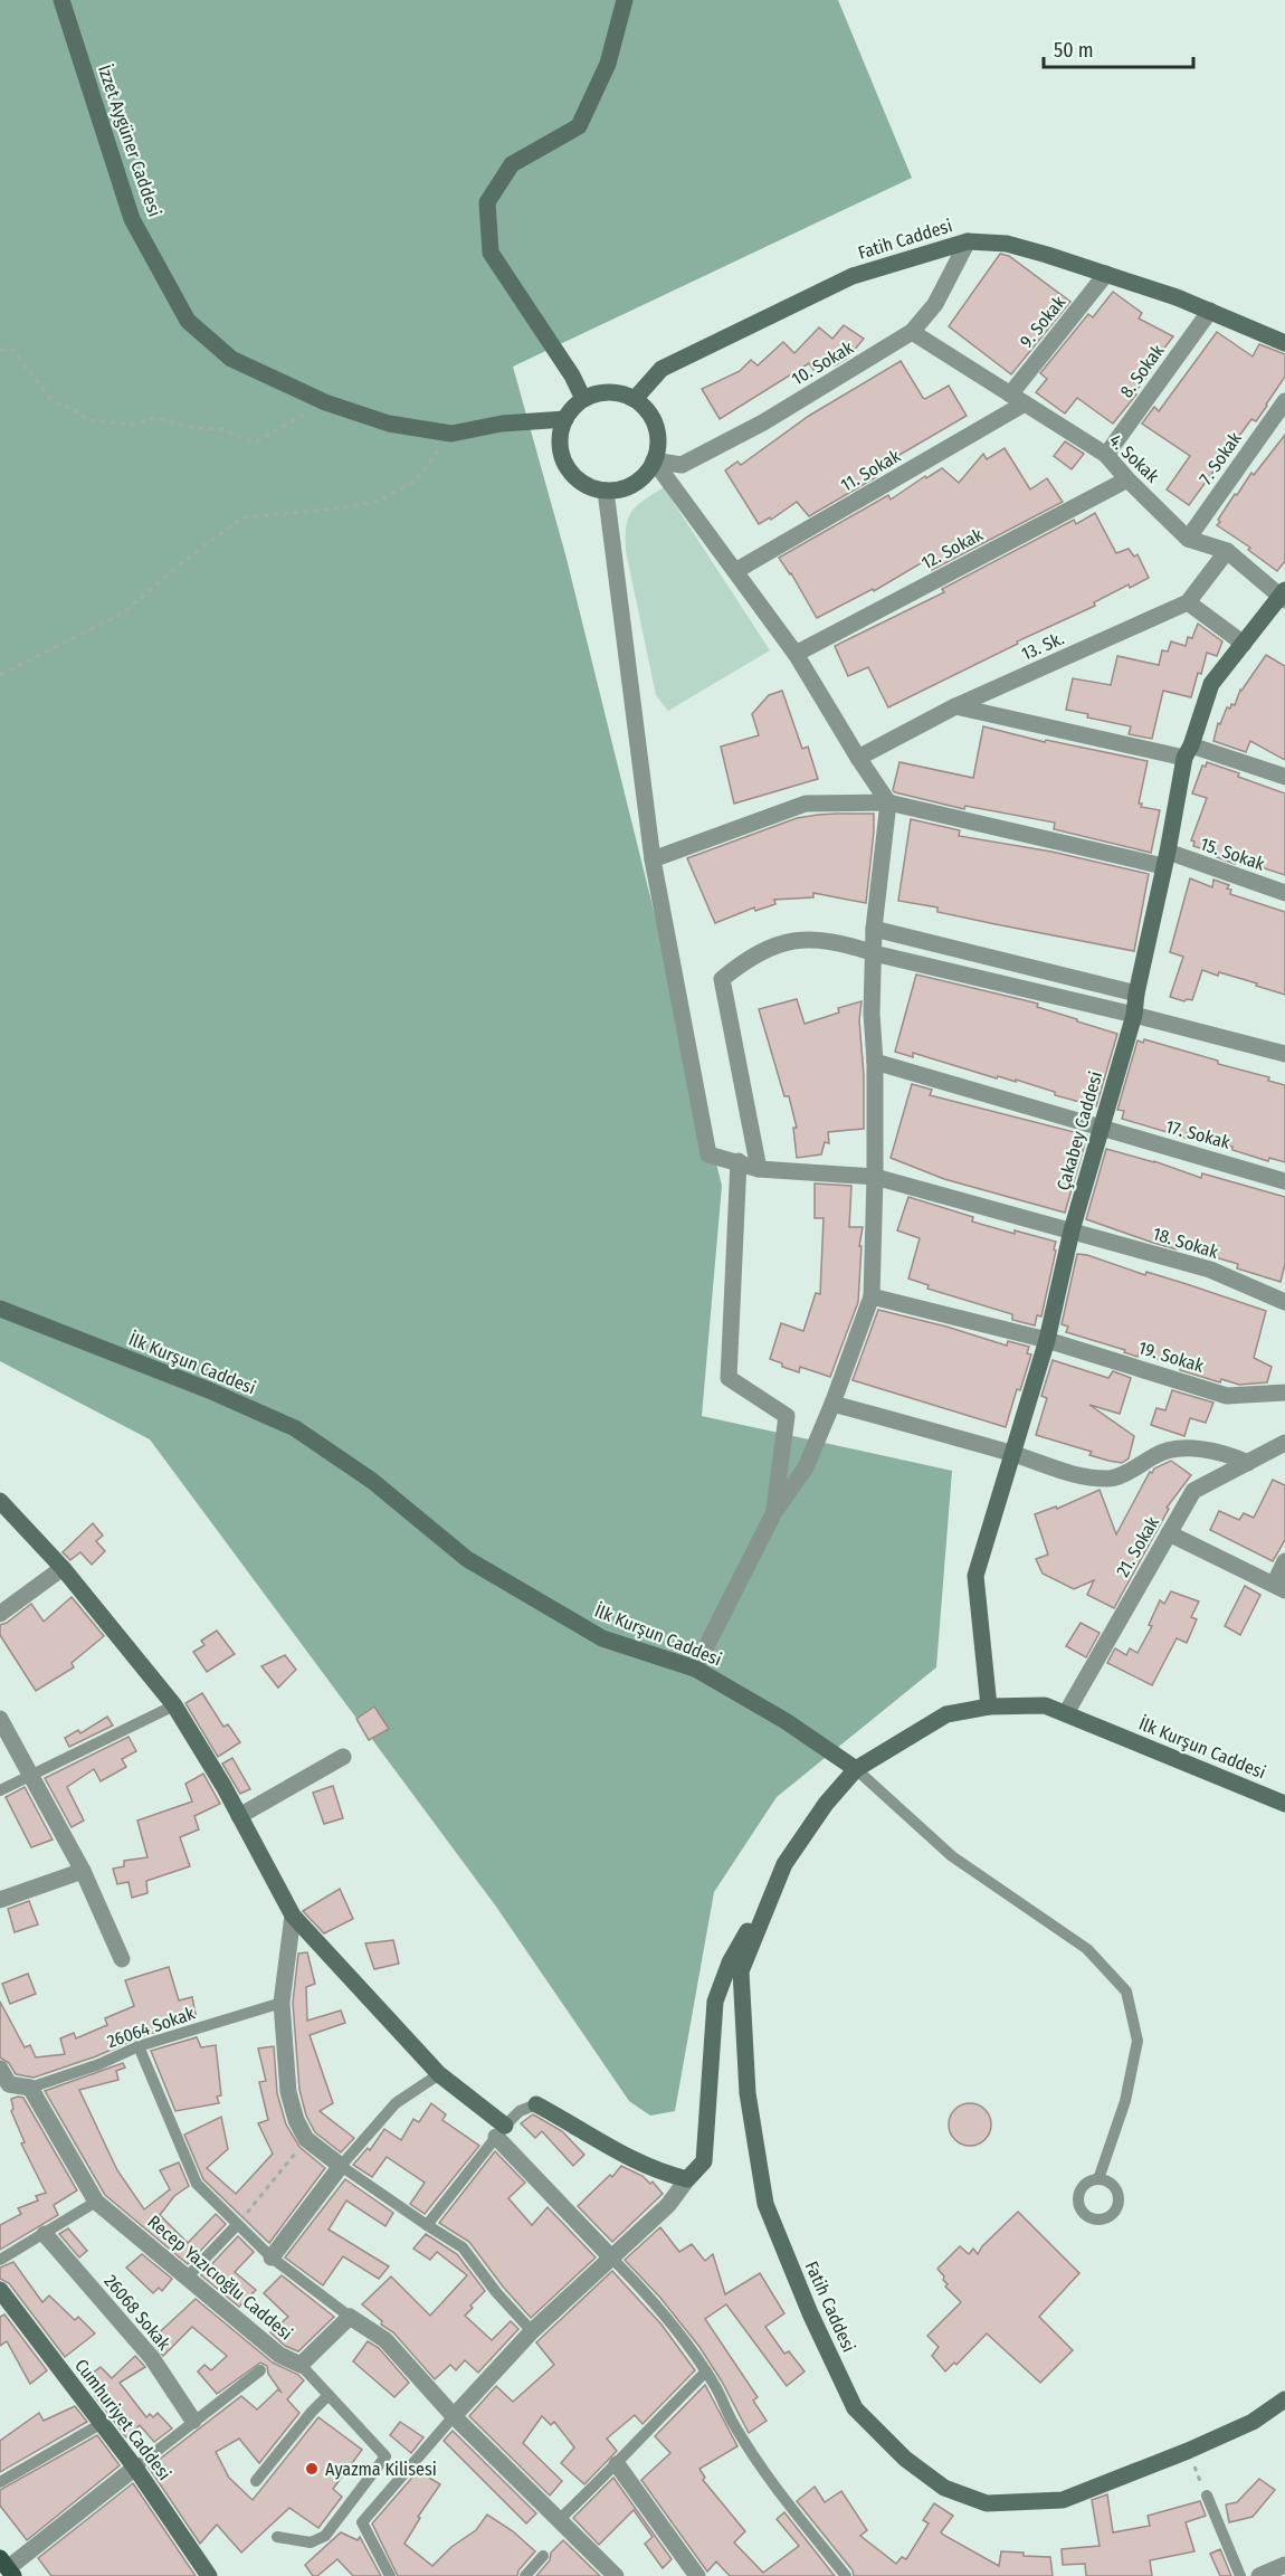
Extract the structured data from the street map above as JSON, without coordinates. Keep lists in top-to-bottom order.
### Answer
{
  "streets": {
    "street": [
      "İzzet Aygüner Caddesi",
      "Fatih Caddesi",
      "9. Sokak",
      "10. Sokak",
      "8. Sokak",
      "4. Sokak",
      "7. Sokak",
      "11. Sokak",
      "12. Sokak",
      "13. Sk.",
      "15. Sokak",
      "Çakabey Caddesi",
      "17. Sokak",
      "18. Sokak",
      "19. Sokak",
      "İlk Kurşun Caddesi",
      "21. Sokak",
      "Recep Yazıcıoğlu Caddesi",
      "26068 Sokak",
      "Cumhuriyet Caddesi"
    ],
    "lane": ["26064 Sokak"]
  },
  "crossings": [
    ["İzzet Aygüner Caddesi", "Fatih Caddesi"],
    ["İzzet Aygüner Caddesi", "10. Sokak"],
    ["Fatih Caddesi", "9. Sokak"],
    ["Fatih Caddesi", "10. Sokak"],
    ["Fatih Caddesi", "8. Sokak"],
    ["Fatih Caddesi", "İlk Kurşun Caddesi"],
    ["9. Sokak", "4. Sokak"],
    ["9. Sokak", "11. Sokak"],
    ["10. Sokak", "4. Sokak"],
    ["8. Sokak", "4. Sokak"],
    ["4. Sokak", "7. Sokak"],
    ["4. Sokak", "11. Sokak"],
    ["4. Sokak", "12. Sokak"],
    ["4. Sokak", "13. Sk."],
    ["4. Sokak", "Çakabey Caddesi"],
    ["15. Sokak", "Çakabey Caddesi"],
    ["15. Sokak", "18. Sokak"],
    ["Çakabey Caddesi", "17. Sokak"],
    ["Çakabey Caddesi", "18. Sokak"],
    ["Çakabey Caddesi", "19. Sokak"],
    ["Çakabey Caddesi", "İlk Kurşun Caddesi"],
    ["İlk Kurşun Caddesi", "21. Sokak"],
    ["26064 Sokak", "Recep Yazıcıoğlu Caddesi"]
  ],
  "places": ["Ayazma Kilisesi"],
  "scale_bar": "50 m"
}
